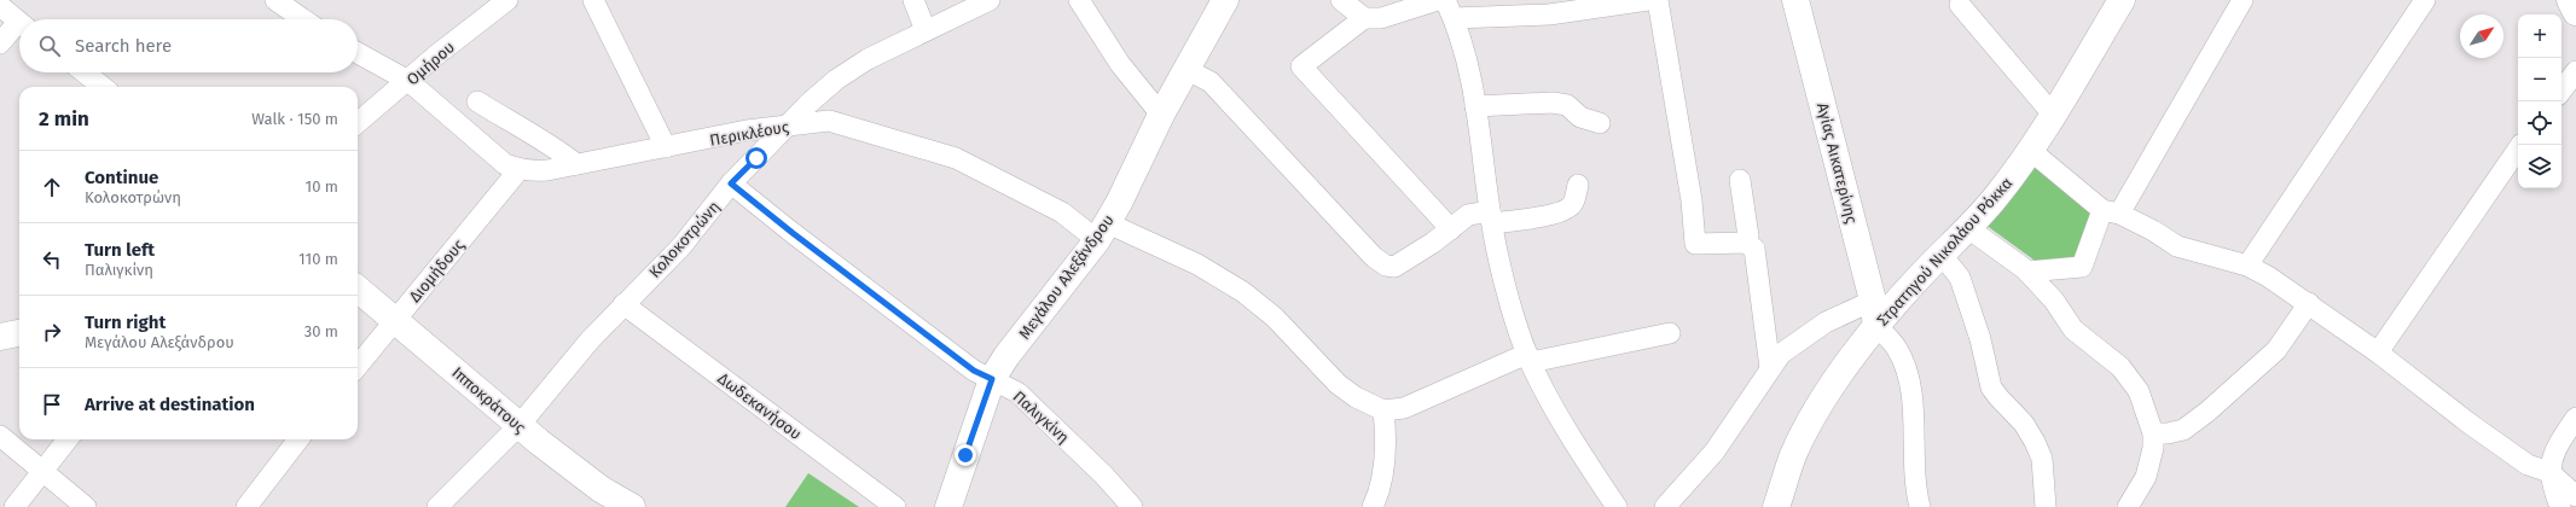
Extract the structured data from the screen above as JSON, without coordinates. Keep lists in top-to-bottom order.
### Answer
{
  "streets": {
    "street": [
      "Ομήρου",
      "Περικλέους",
      "Αγίας Αικατερίνης",
      "Κολοκοτρώνη",
      "Στρατηγού Νικολάου Ρόκκα",
      "Διομήδους",
      "Μεγάλου Αλεξάνδρου",
      "Ιπποκράτους",
      "Δωδεκανήσου",
      "Παλιγκίνη"
    ]
  },
  "crossings": [
    ["Ομήρου", "Περικλέους"],
    ["Περικλέους", "Κολοκοτρώνη"],
    ["Περικλέους", "Διομήδους"],
    ["Περικλέους", "Μεγάλου Αλεξάνδρου"],
    ["Αγίας Αικατερίνης", "Στρατηγού Νικολάου Ρόκκα"],
    ["Κολοκοτρώνη", "Ιπποκράτους"],
    ["Κολοκοτρώνη", "Δωδεκανήσου"],
    ["Κολοκοτρώνη", "Παλιγκίνη"],
    ["Διομήδους", "Ιπποκράτους"],
    ["Μεγάλου Αλεξάνδρου", "Παλιγκίνη"]
  ],
  "north": "top right",
  "page": {
    "map_buttons": ["+", "−"],
    "search": "Search here",
    "heading": ["2 min", "Walk · 150 m"],
    "list": [
      ["Continue", "Κολοκοτρώνη", "10 m"],
      ["Turn left", "Παλιγκίνη", "110 m"],
      ["Turn right", "Μεγάλου Αλεξάνδρου", "30 m"],
      "Arrive at destination"
    ]
  }
}
